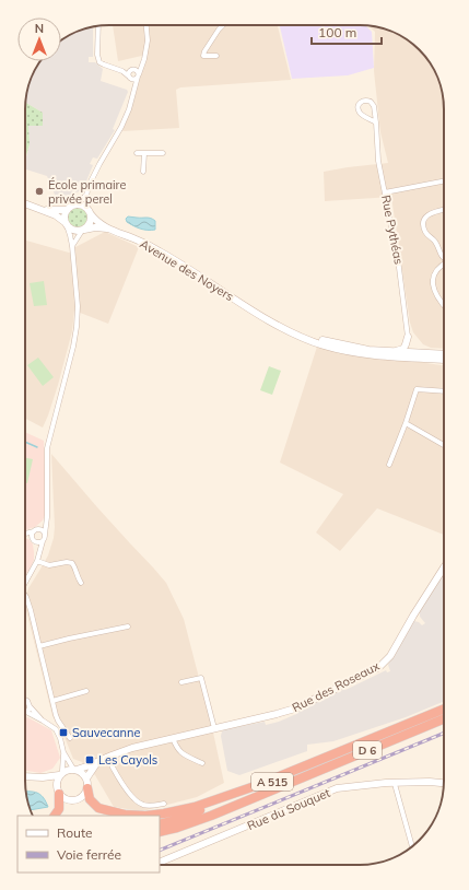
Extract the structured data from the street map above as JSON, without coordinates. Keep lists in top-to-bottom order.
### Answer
{
  "streets": {
    "highway": ["D 6", "A 515"],
    "street": [
      "Rue Pythéas",
      "Avenue des Noyers",
      "Rue des Roseaux",
      "Rue du Souquet"
    ]
  },
  "crossings": [
    ["D 6", "A 515"]
  ],
  "places": {
    "other": ["École primaire privée perel"],
    "transit": ["Sauvecanne", "Les Cayols"]
  },
  "legend": ["Route", "Voie ferrée"],
  "scale_bar": "100 m",
  "north": "top"
}
